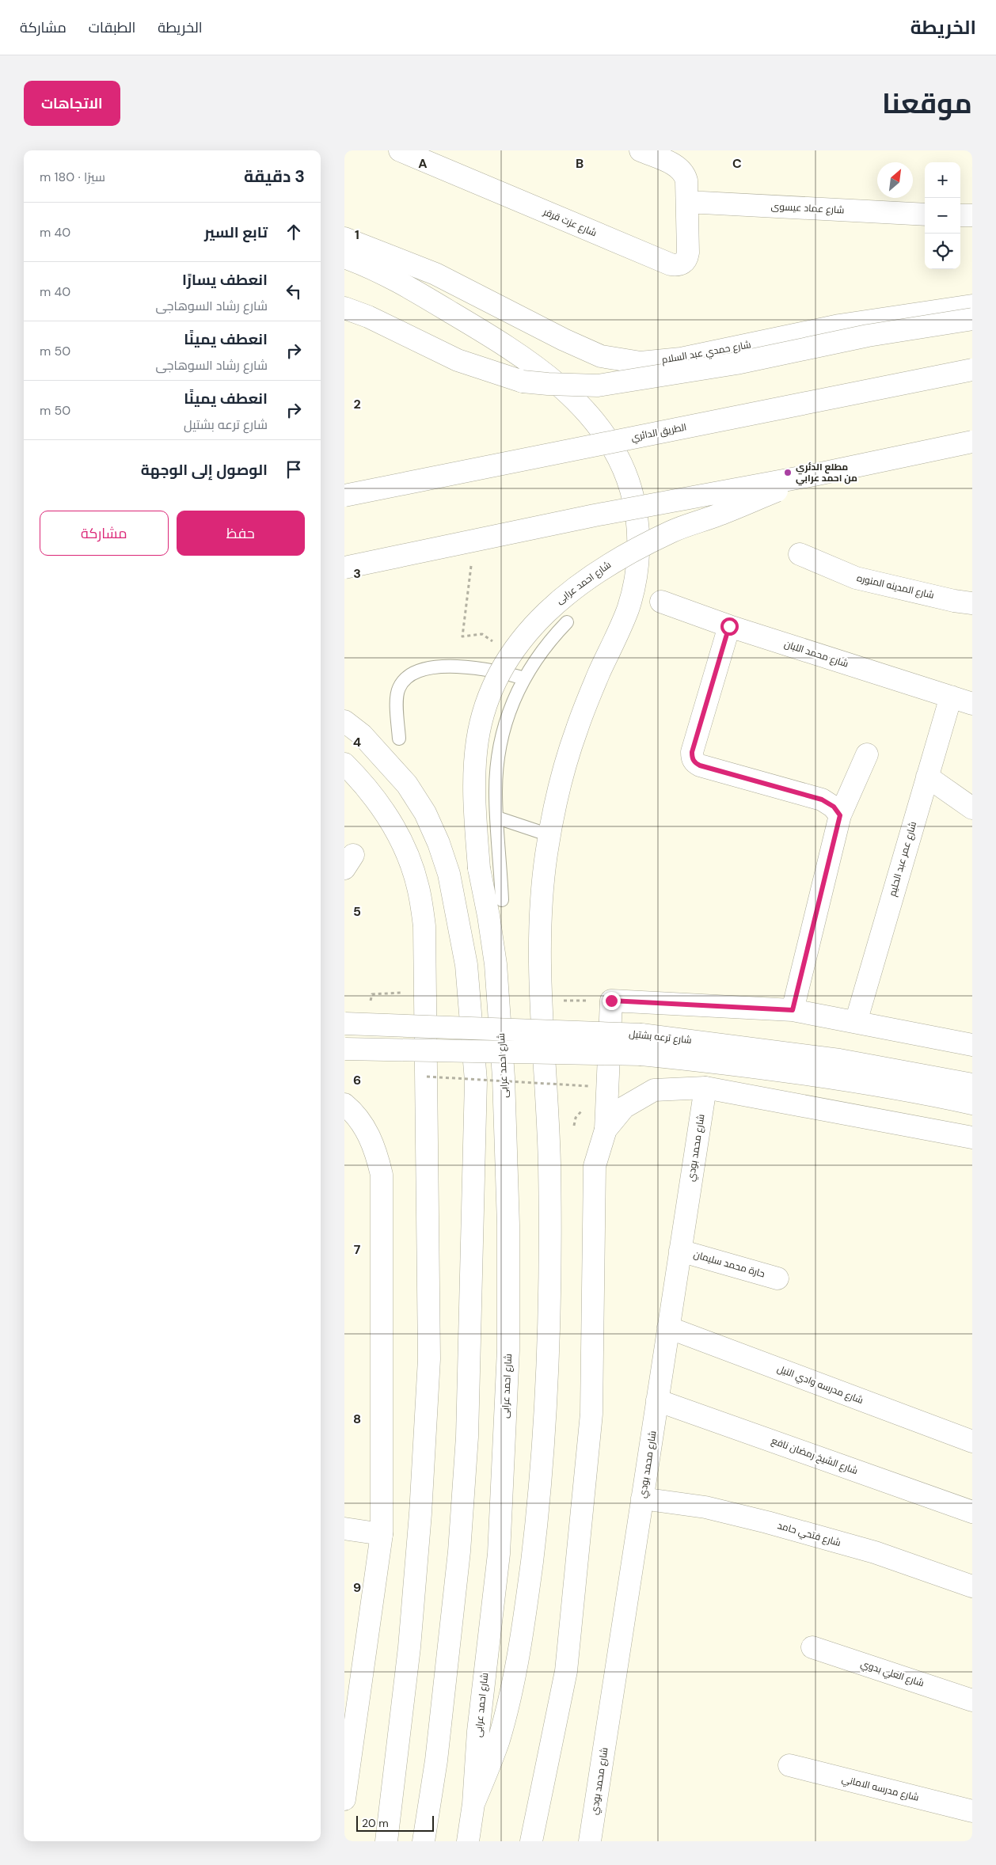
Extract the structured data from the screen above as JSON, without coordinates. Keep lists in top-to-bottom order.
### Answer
{
  "streets": {
    "main road": [
      "شارع عماد عيسوى",
      "شارع عزت قرقر",
      "شارع حمدي عبد السلام",
      "الطريق الدائري",
      "شارع احمد عرابى",
      "شارع المدينه المنوره",
      "شارع محمد اللبان",
      "شارع عمر عبد الحليم",
      "شارع ترعه بشتيل",
      "شارع محمد بودي",
      "حارة محمد سليمان",
      "شارع مدرسه وادي النيل",
      "شارع الشيخ رمضان نافع",
      "شارع فتحي حامد",
      "شارع العلي بدوي",
      "شارع مدرسه الاماني"
    ]
  },
  "crossings": [
    ["شارع عماد عيسوى", "شارع عزت قرقر"],
    ["شارع محمد اللبان", "شارع عمر عبد الحليم"],
    ["شارع محمد بودي", "حارة محمد سليمان"],
    ["شارع محمد بودي", "شارع مدرسه وادي النيل"],
    ["شارع محمد بودي", "شارع الشيخ رمضان نافع"],
    ["شارع محمد بودي", "شارع فتحي حامد"]
  ],
  "places": ["مطلع الدئري من احمد عرابي"],
  "scale_bar": "20 m",
  "north": "top right",
  "page": {
    "header": "الخريطة",
    "nav": ["الخريطة", "الطبقات", "مشاركة"],
    "title": "موقعنا",
    "buttons": [
      "الاتجاهات",
      ["حفظ", "مشاركة"]
    ],
    "heading": ["3 دقيقة", "سيرًا · 180 m"],
    "map_buttons": ["+", "−"],
    "list": [
      ["تابع السير", "40 m"],
      ["انعطف يسارًا", "شارع رشاد السوهاجى", "40 m"],
      ["انعطف يمينًا", "شارع رشاد السوهاجى", "50 m"],
      ["انعطف يمينًا", "شارع ترعه بشتيل", "50 m"],
      "الوصول إلى الوجهة"
    ],
    "scale": "20 m"
  },
  "grid": {
    "columns": ["A", "B", "C"],
    "rows": [
      "1",
      "2",
      "3",
      "4",
      "5",
      "6",
      "7",
      "8",
      "9"
    ]
  }
}
